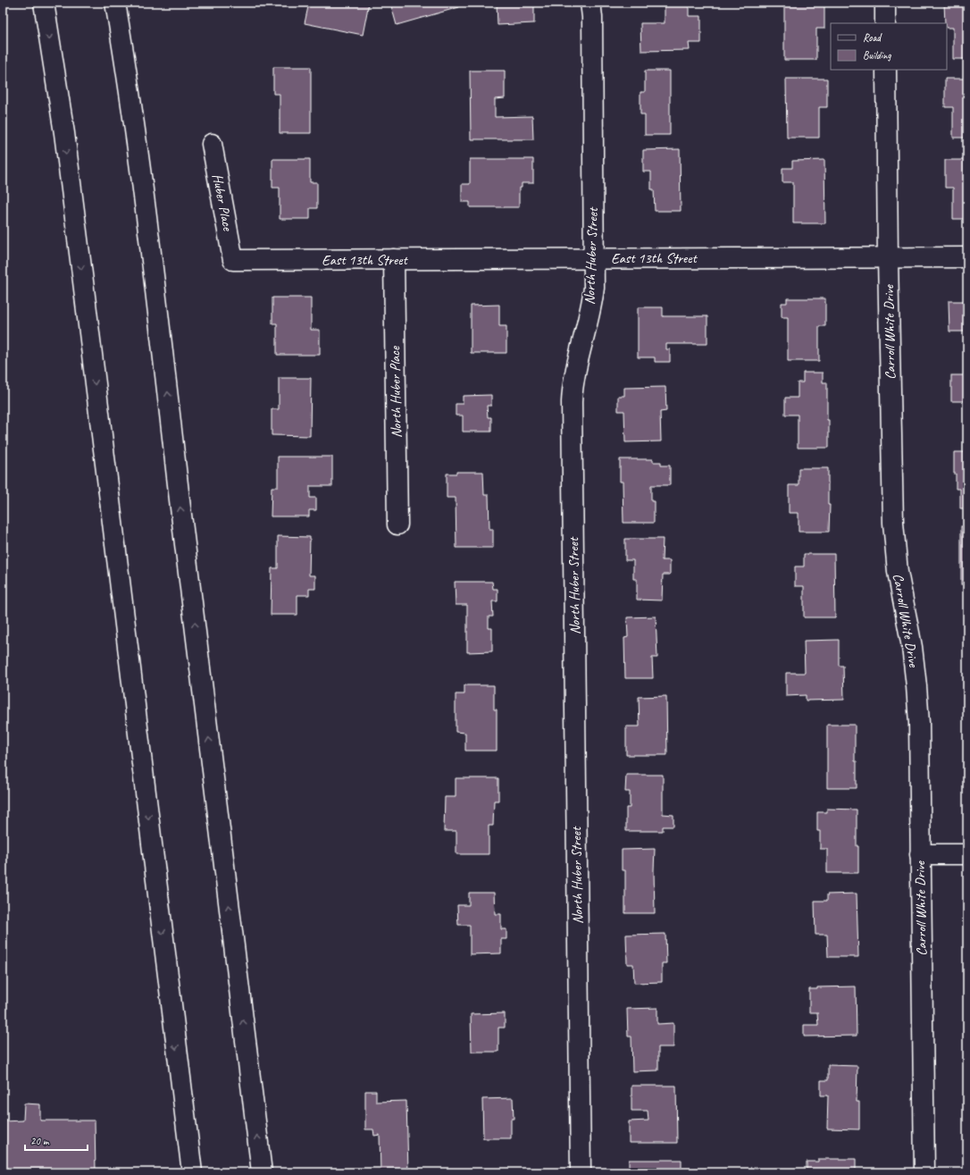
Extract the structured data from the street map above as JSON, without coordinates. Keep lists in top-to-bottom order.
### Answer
{
  "streets": {
    "main road": [
      "Huber Place",
      "North Huber Street",
      "East 13th Street",
      "Carroll White Drive",
      "North Huber Place"
    ]
  },
  "crossings": [
    ["Huber Place", "East 13th Street"],
    ["North Huber Street", "East 13th Street"],
    ["East 13th Street", "Carroll White Drive"],
    ["East 13th Street", "North Huber Place"]
  ],
  "legend": ["Road", "Building"],
  "scale_bar": "20 m"
}
